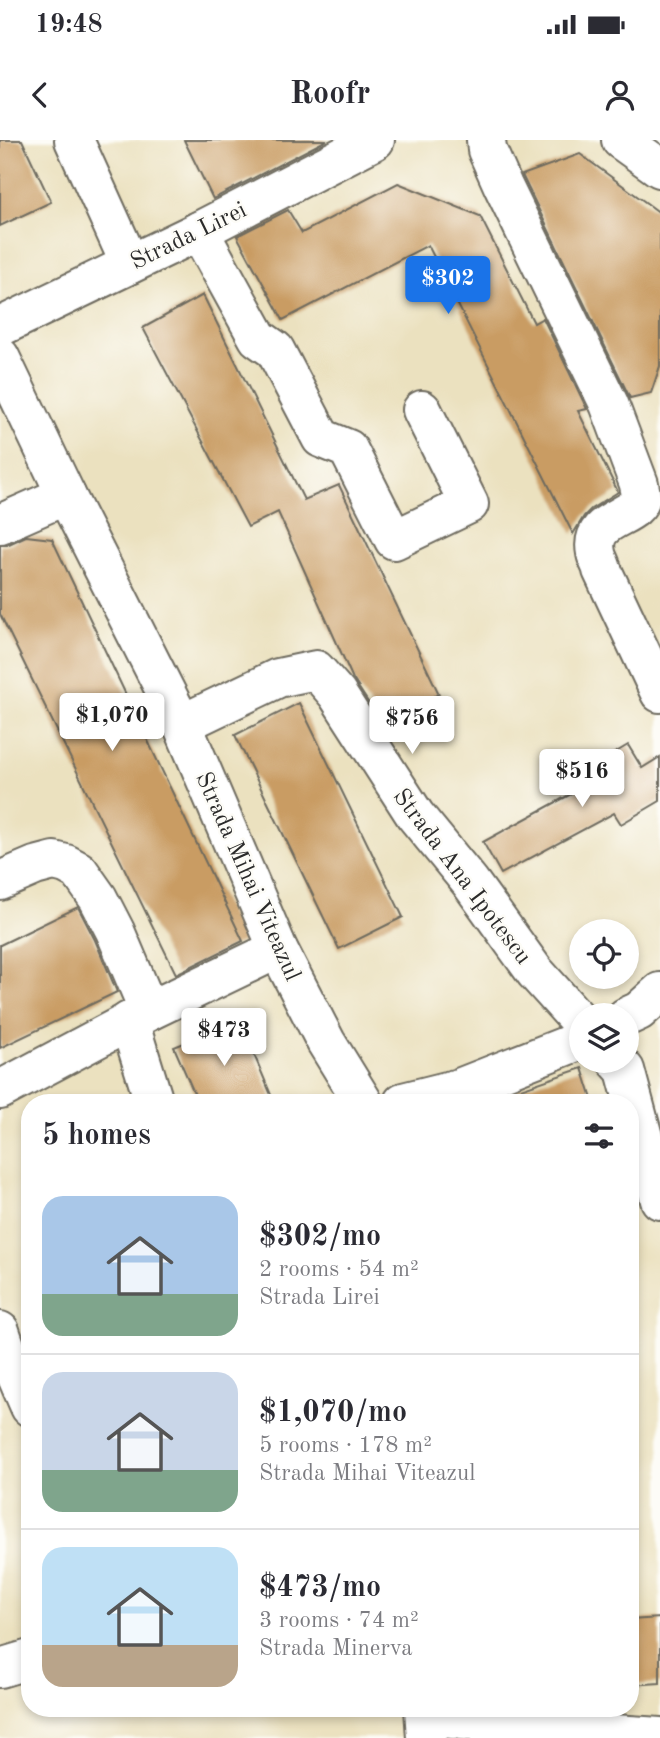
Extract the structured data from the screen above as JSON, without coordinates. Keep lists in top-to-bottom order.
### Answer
{
  "streets": {
    "street": ["Strada Lirei", "Strada Mihai Viteazul", "Strada Ana Ipotescu"]
  },
  "crossings": [
    ["Strada Mihai Viteazul", "Strada Ana Ipotescu"]
  ],
  "page": {
    "status": "19:48",
    "header": "Roofr",
    "price": [
      "$302",
      "$1,070",
      "$756",
      "$516",
      "$473"
    ],
    "heading": "5 homes",
    "list": [
      {
        "name": "$302/mo",
        "note": "2 rooms · 54 m² · Strada Lirei"
      },
      {
        "name": "$1,070/mo",
        "note": "5 rooms · 178 m² · Strada Mihai Viteazul"
      },
      {
        "name": "$473/mo",
        "note": "3 rooms · 74 m² · Strada Minerva"
      }
    ]
  }
}
